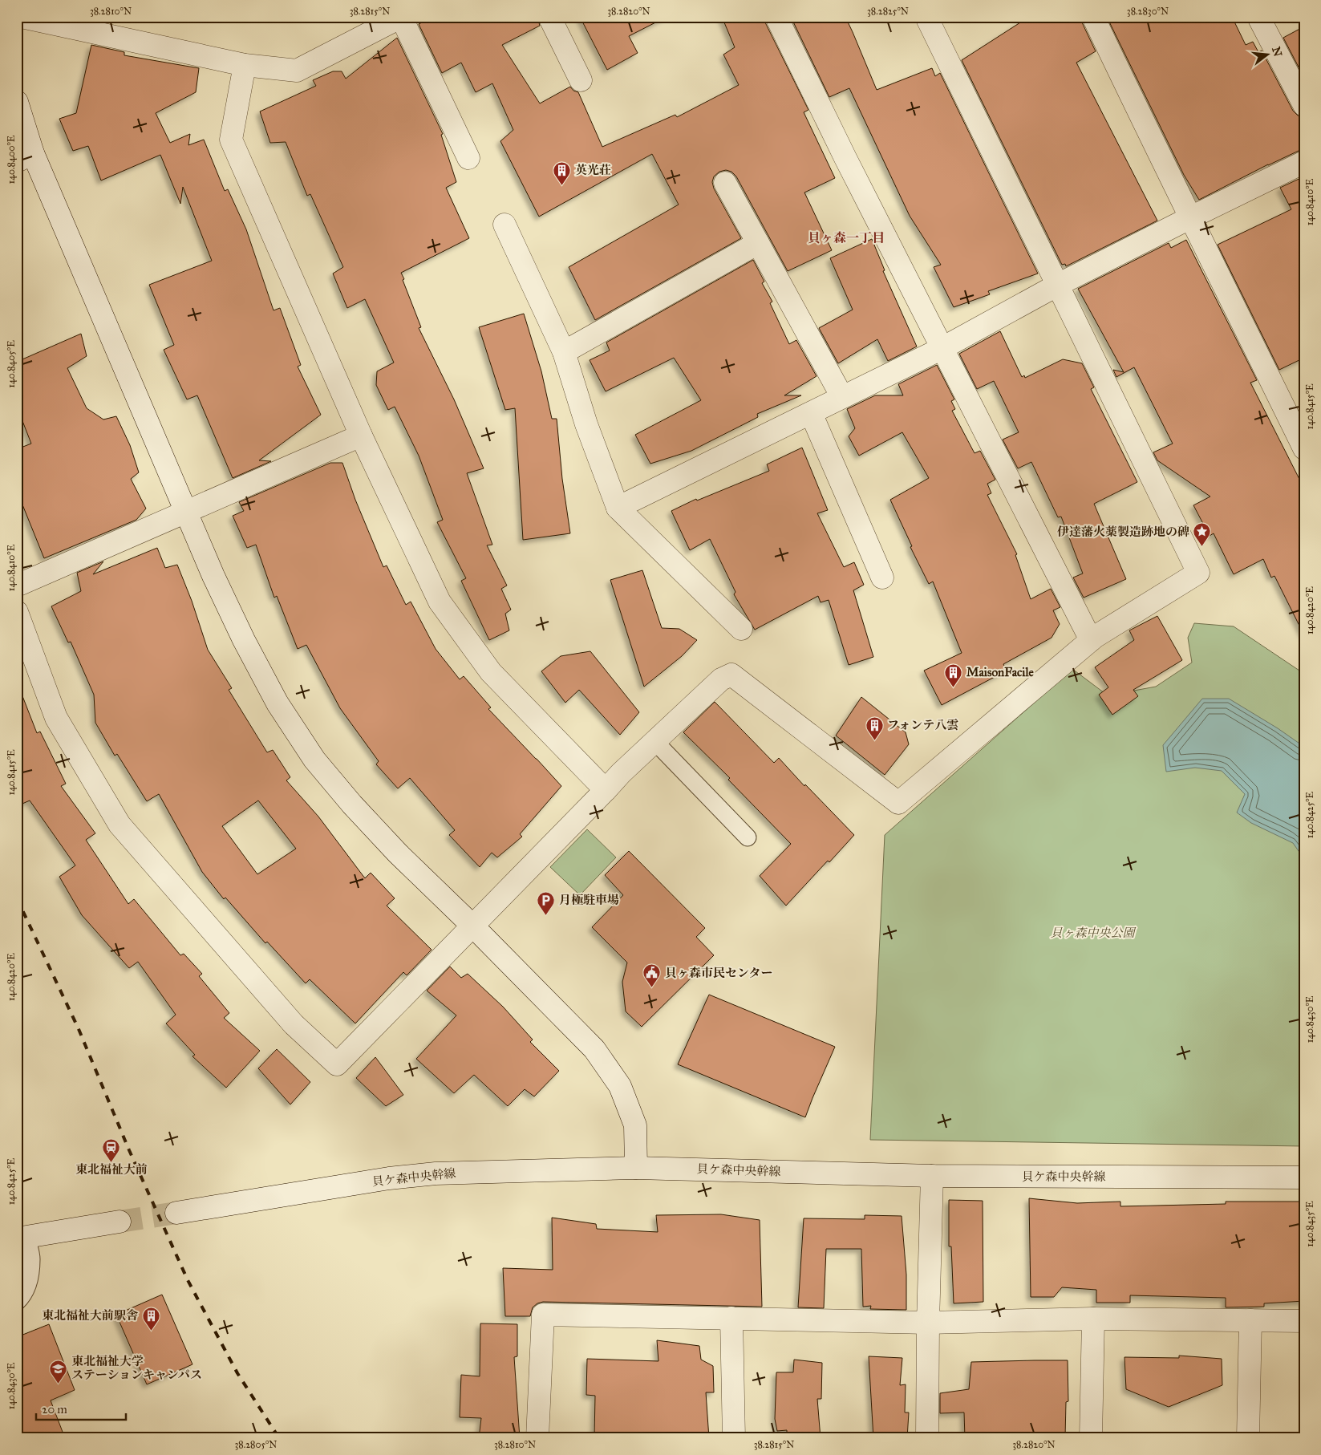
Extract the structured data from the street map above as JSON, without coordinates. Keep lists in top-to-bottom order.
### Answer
{
  "streets": {
    "street": ["貝ケ森中央幹線"]
  },
  "districts": ["貝ヶ森一丁目"],
  "parks": ["貝ヶ森中央公園"],
  "places": {
    "building": [
      "英光荘",
      "MaisonFacile",
      "フォンテ八雲",
      "東北福祉大前駅舎"
    ],
    "place": ["伊達藩火薬製造跡地の碑"],
    "parking": ["月極駐車場"],
    "public building": ["貝ヶ森市民センター"],
    "station": ["東北福祉大前"],
    "school or university": ["東北福祉大学 ステーションキャンパス"]
  },
  "scale_bar": "20 m",
  "north": "right",
  "coordinates": [
    "38.2810°N",
    "38.2815°N",
    "38.2820°N",
    "38.2825°N",
    "38.2830°N",
    "140.8400°E",
    "140.8410°E",
    "140.8405°E",
    "140.8415°E",
    "140.8420°E",
    "140.8425°E",
    "140.8430°E",
    "140.8435°E",
    "38.2805°N"
  ]
}
